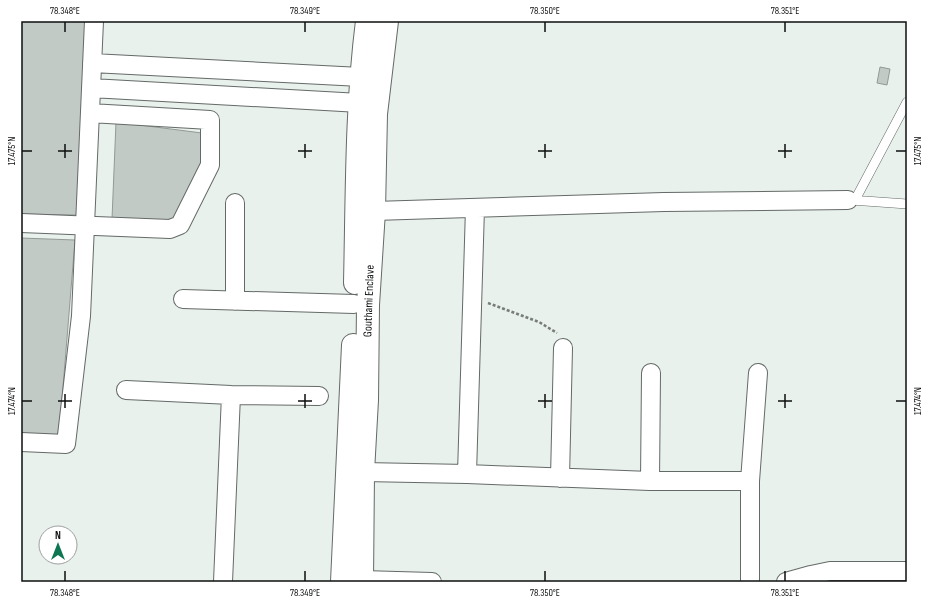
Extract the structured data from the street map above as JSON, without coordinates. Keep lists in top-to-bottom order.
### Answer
{
  "streets": {
    "street": ["Gouthami Enclave"]
  },
  "north": "top",
  "coordinates": [
    "78.348°E",
    "78.349°E",
    "78.350°E",
    "78.351°E",
    "17.475°N",
    "17.474°N"
  ]
}
